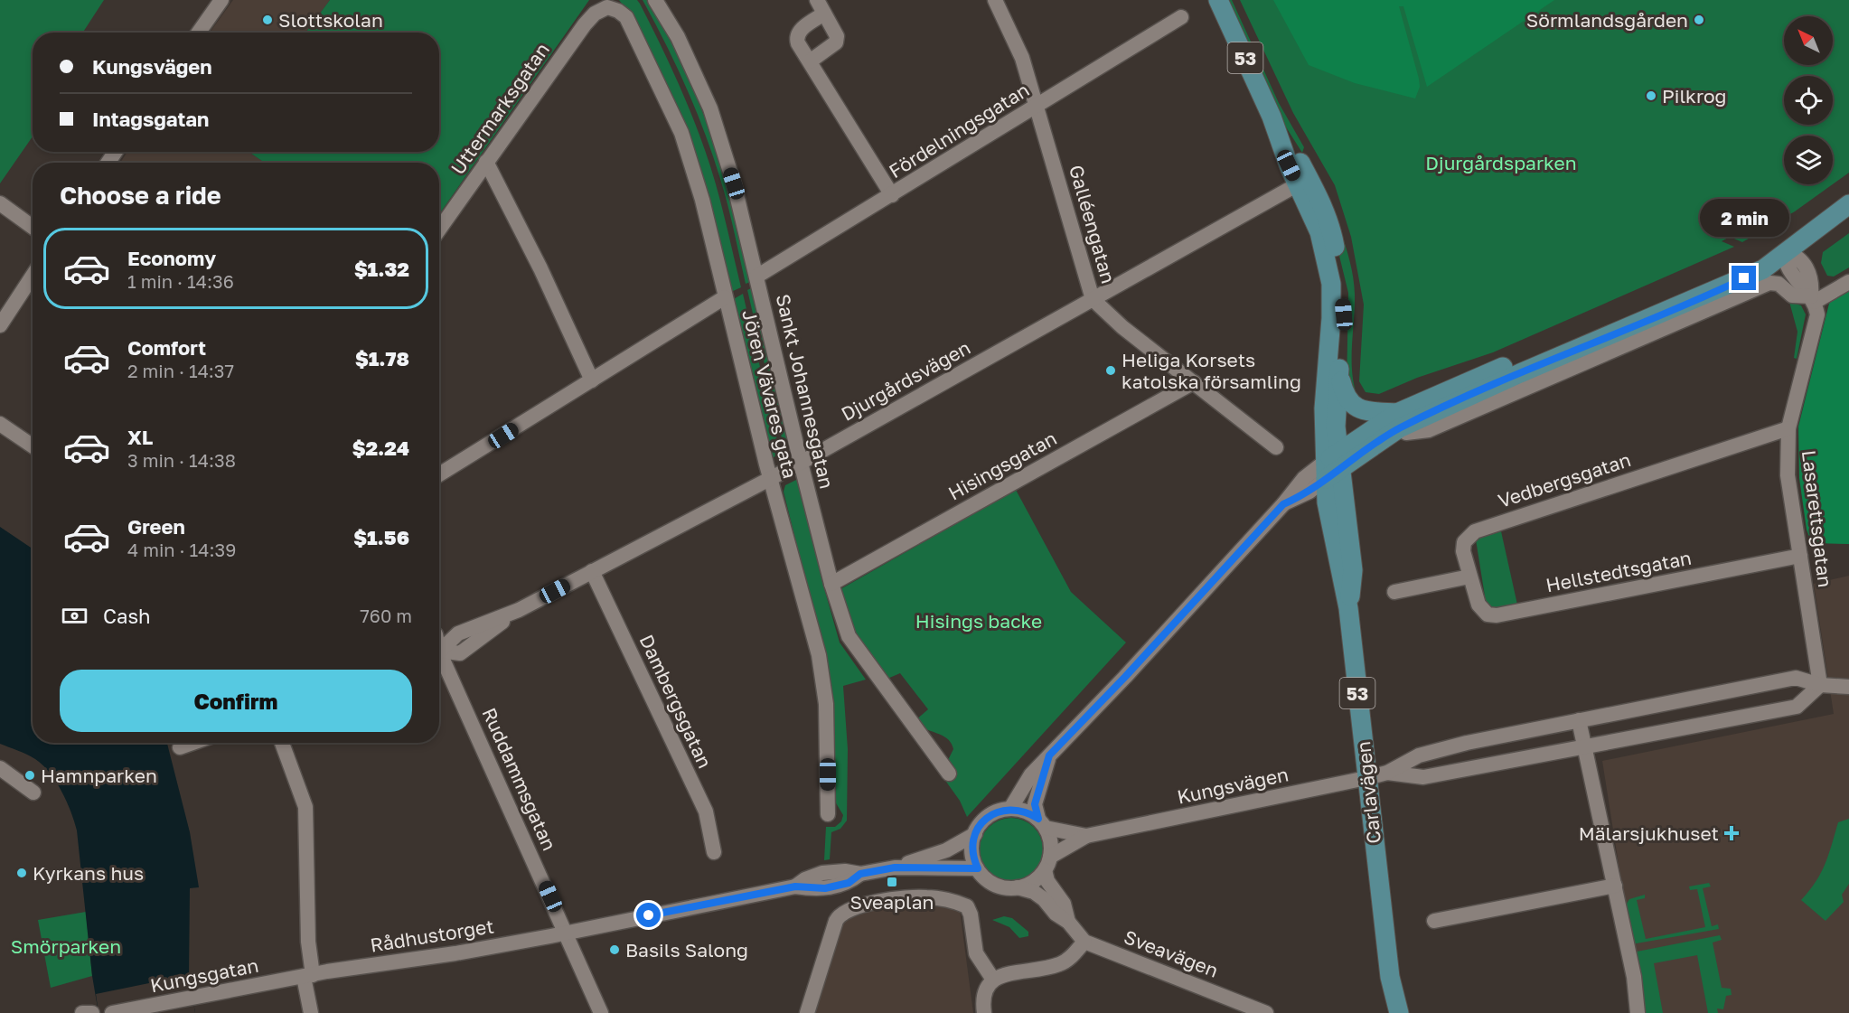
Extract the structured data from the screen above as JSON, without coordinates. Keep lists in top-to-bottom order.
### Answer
{
  "streets": {
    "main road": ["53", "Carlavägen"],
    "street": [
      "Uttermarksgatan",
      "Fördelningsgatan",
      "Galléengatan",
      "Djurgårdsvägen",
      "Sankt Johannesgatan",
      "Jören Vävares gata",
      "Hisingsgatan",
      "Vedbergsgatan",
      "Lasarettsgatan",
      "Hellstedtsgatan",
      "Dambergsgatan",
      "Ruddammsgatan",
      "Kungsvägen",
      "Rådhustorget",
      "Sveavägen",
      "Kungsgatan"
    ]
  },
  "crossings": [
    ["Uttermarksgatan", "Jören Vävares gata"],
    ["Fördelningsgatan", "Galléengatan"],
    ["Fördelningsgatan", "Sankt Johannesgatan"],
    ["Galléengatan", "Djurgårdsvägen"],
    ["Galléengatan", "Hisingsgatan"],
    ["Djurgårdsvägen", "Sankt Johannesgatan"],
    ["Djurgårdsvägen", "Jören Vävares gata"],
    ["Djurgårdsvägen", "Dambergsgatan"],
    ["Djurgårdsvägen", "Carlavägen"],
    ["Sankt Johannesgatan", "Hisingsgatan"],
    ["Vedbergsgatan", "Lasarettsgatan"],
    ["Vedbergsgatan", "Hellstedtsgatan"],
    ["Lasarettsgatan", "Hellstedtsgatan"],
    ["Lasarettsgatan", "Kungsvägen"],
    ["Ruddammsgatan", "Rådhustorget"],
    ["Kungsvägen", "Carlavägen"],
    ["Kungsvägen", "Sveavägen"],
    ["Rådhustorget", "Kungsgatan"]
  ],
  "parks": ["Djurgårdsparken", "Hisings backe", "Smörparken"],
  "places": {
    "other": [
      "Slottskolan",
      "Sörmlandsgården",
      "Pilkrog",
      "Heliga Korsets katolska församling",
      "Hamnparken",
      "Kyrkans hus",
      "Basils Salong"
    ],
    "health": ["Mälarsjukhuset"],
    "transit": ["Sveaplan"]
  },
  "north": "top left",
  "page": {
    "banner": ["Kungsvägen", "Intagsgatan"],
    "heading": "Choose a ride",
    "bubble": "2 min",
    "list": [
      {
        "name": "Economy",
        "note": "1 min · 14:36",
        "value": "$1.32"
      },
      {
        "name": "Comfort",
        "note": "2 min · 14:37",
        "value": "$1.78"
      },
      {
        "name": "XL",
        "note": "3 min · 14:38",
        "value": "$2.24"
      },
      {
        "name": "Green",
        "note": "4 min · 14:39",
        "value": "$1.56"
      }
    ],
    "pay": ["Cash", "760 m"],
    "buttons": "Confirm"
  }
}
